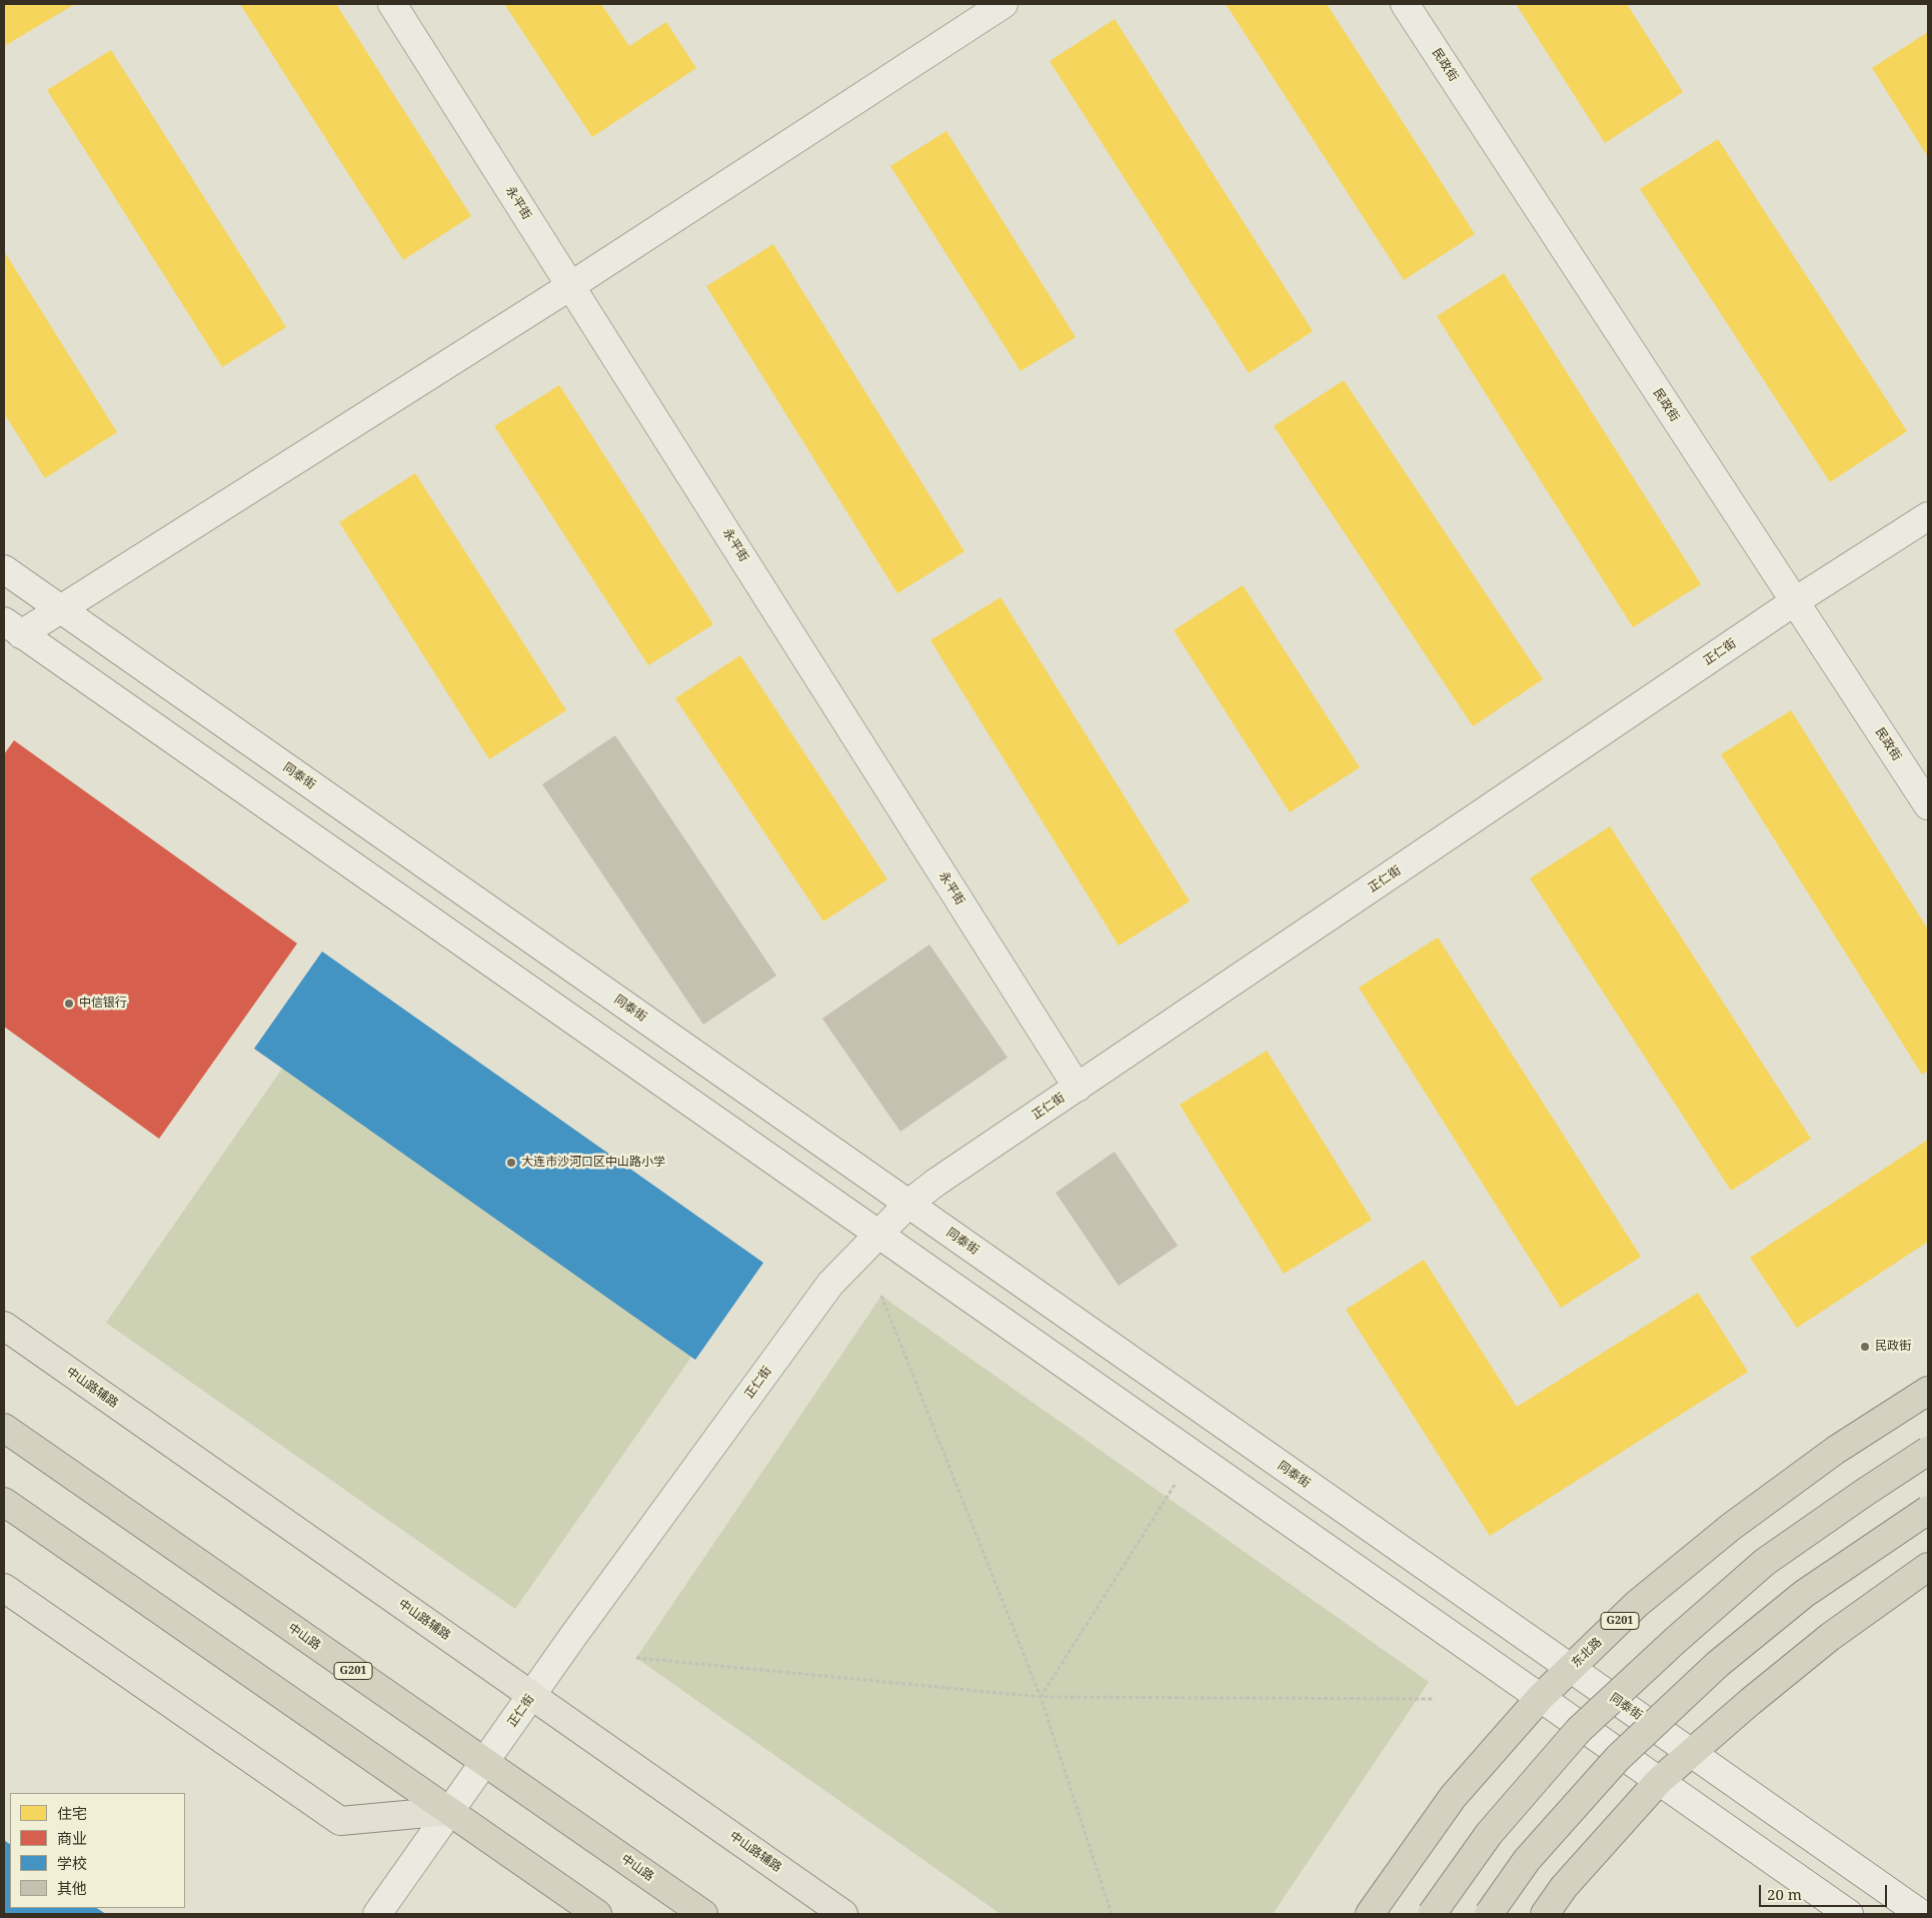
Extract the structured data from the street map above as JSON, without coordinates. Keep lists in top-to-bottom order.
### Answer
{
  "streets": {
    "highway": ["G201", "中山路", "东北路"],
    "main road": ["中山路辅路"],
    "street": [
      "民政街",
      "永平街",
      "正仁街",
      "同泰街"
    ]
  },
  "crossings": [
    ["民政街", "正仁街"],
    ["永平街", "正仁街"],
    ["正仁街", "同泰街"],
    ["正仁街", "中山路辅路"],
    ["正仁街", "中山路"],
    ["同泰街", "东北路"]
  ],
  "places": ["中信银行", "大连市沙河口区中山路小学", "民政街"],
  "legend": [
    "住宅",
    "商业",
    "学校",
    "其他"
  ],
  "scale_bar": "20 m"
}
